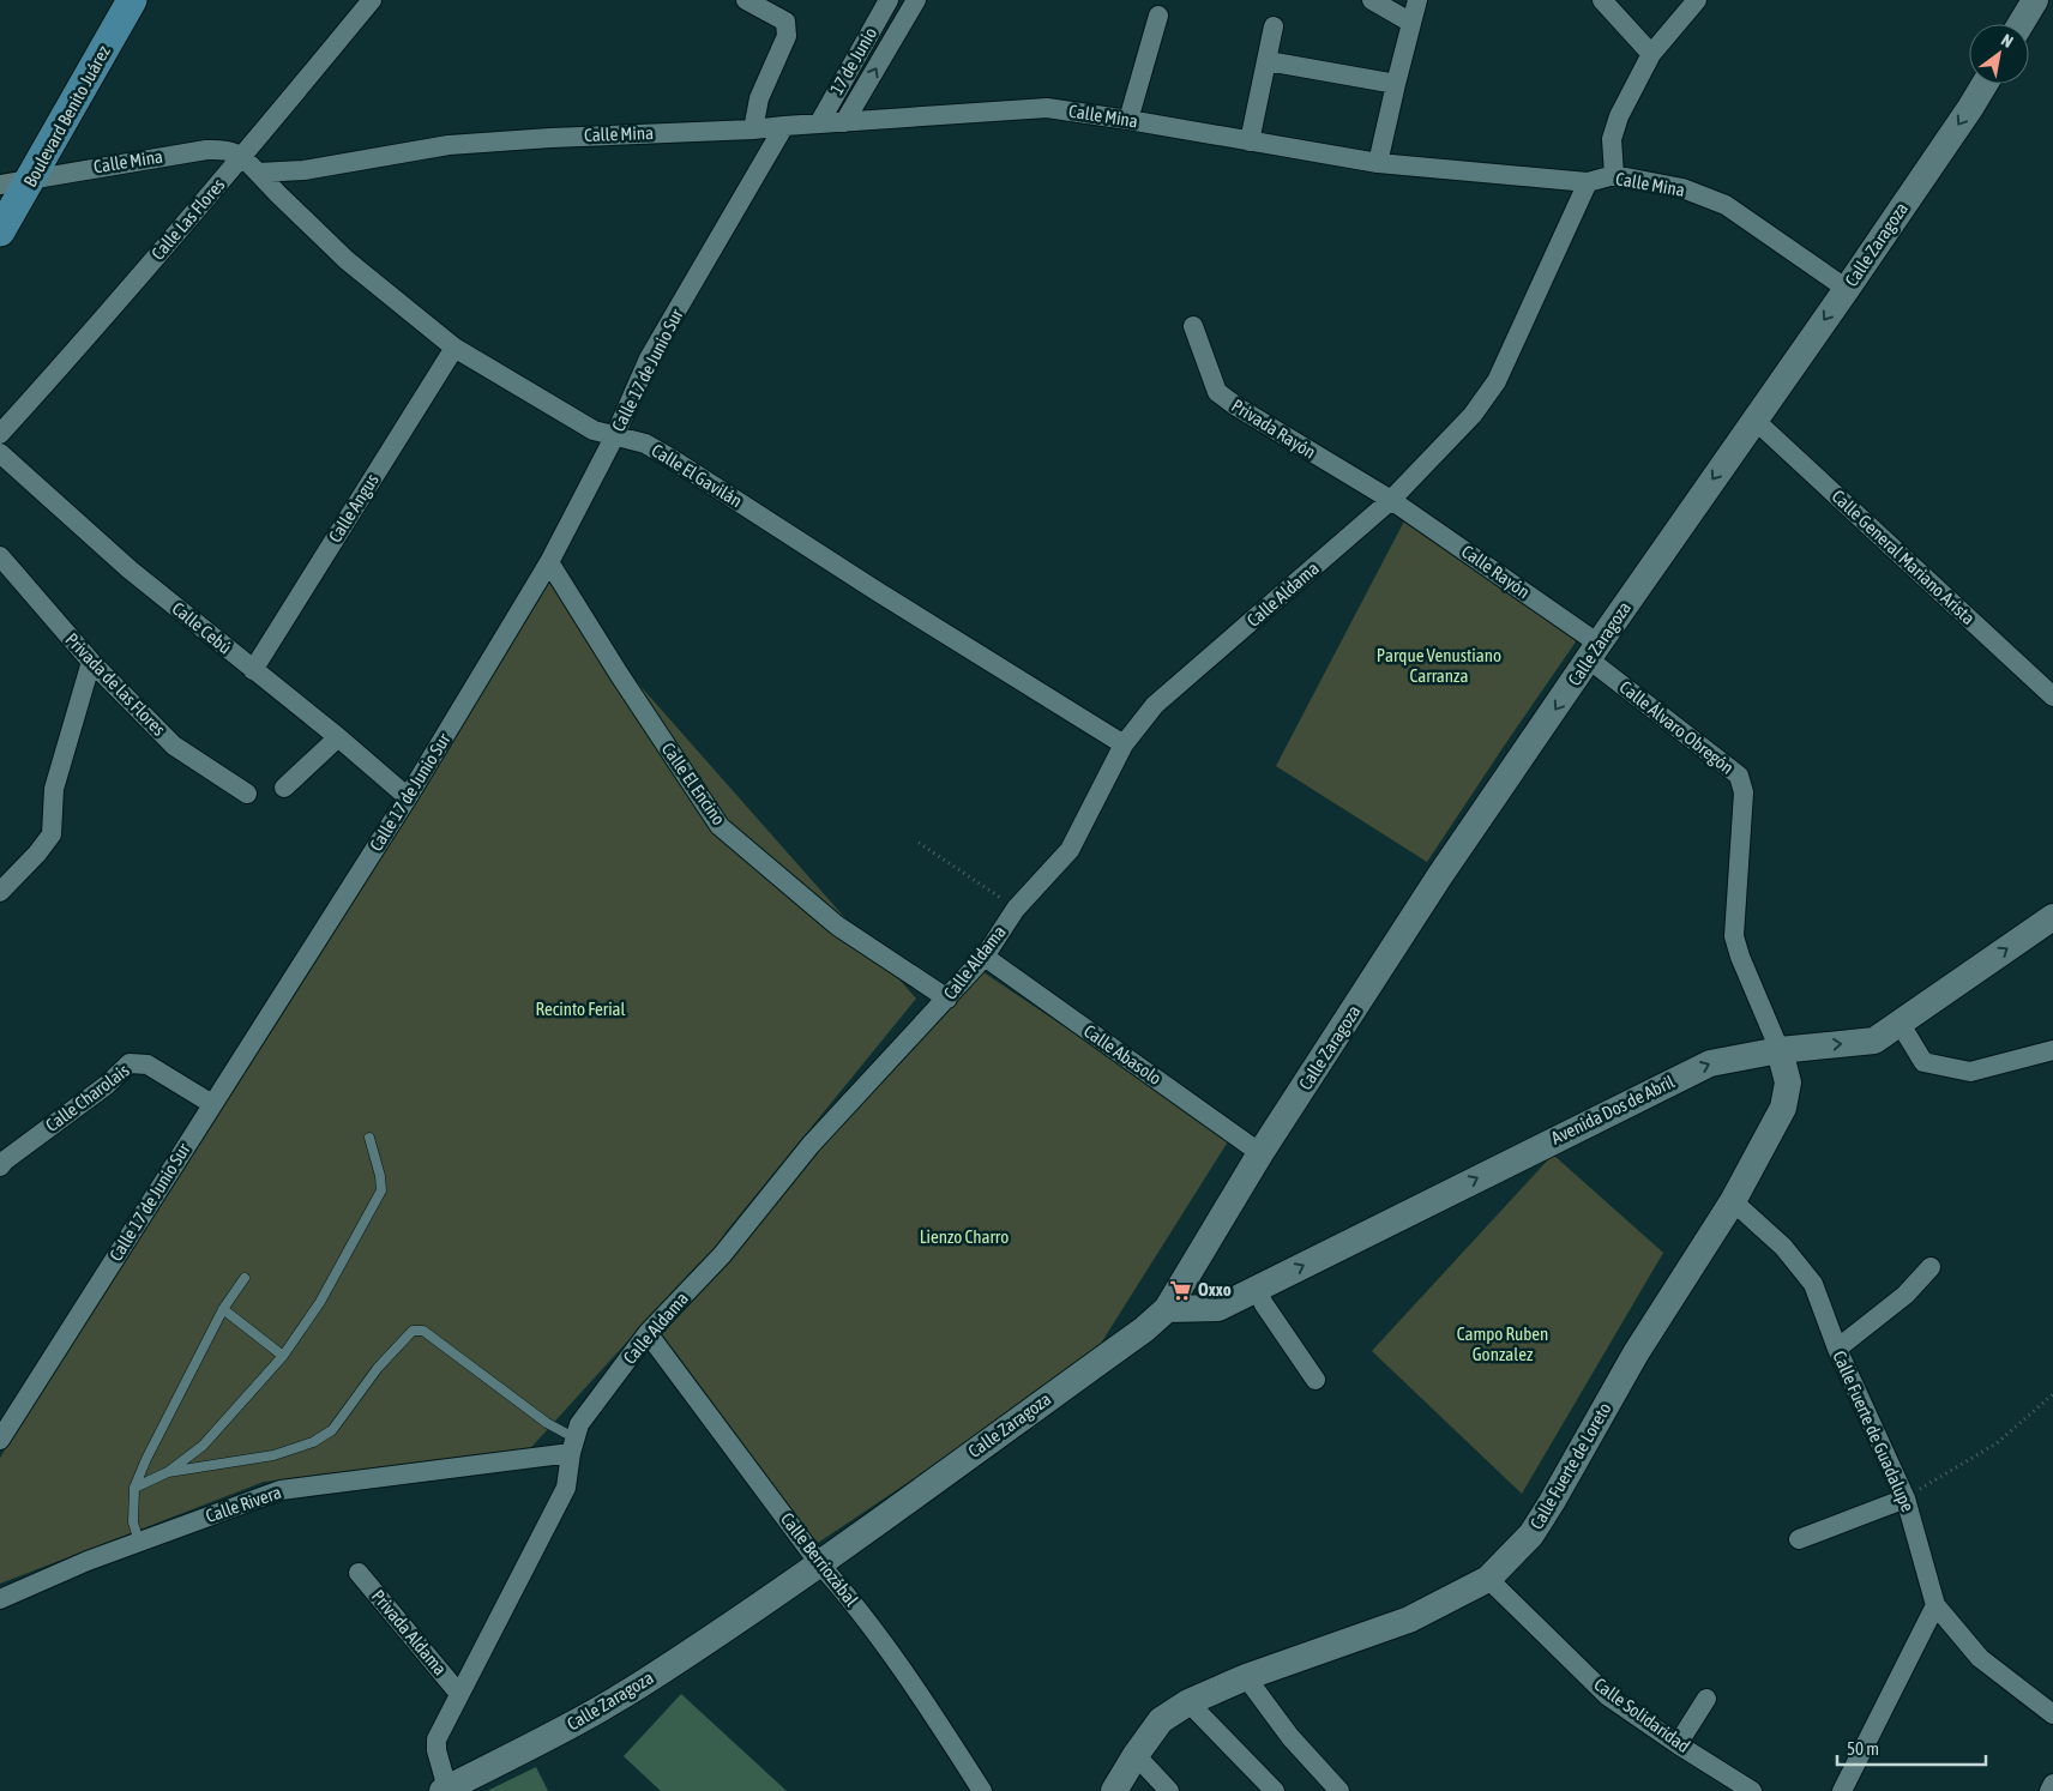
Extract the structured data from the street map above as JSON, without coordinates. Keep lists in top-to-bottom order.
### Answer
{
  "streets": {
    "main road": [
      "Boulevard Benito Juárez",
      "Calle Zaragoza",
      "Avenida Dos de Abril",
      "Calle Fuerte de Loreto"
    ],
    "street": [
      "17 de Junio",
      "Calle Mina",
      "Calle Las Flores",
      "Calle 17 de Junio Sur",
      "Privada Rayón",
      "Calle El Gavilán",
      "Calle Angus",
      "Calle General Mariano Arista",
      "Calle Rayón",
      "Calle Aldama",
      "Calle Cebú",
      "Privada de las Flores",
      "Calle Álvaro Obregón",
      "Calle El Encino",
      "Calle Abasolo",
      "Calle Charolais",
      "Calle Fuerte de Guadalupe",
      "Calle Rivera",
      "Calle Berriozábal",
      "Privada Aldama",
      "Calle Solidaridad"
    ]
  },
  "crossings": [
    ["17 de Junio", "Calle Mina"],
    ["Boulevard Benito Juárez", "Calle Mina"],
    ["Calle Mina", "Calle Las Flores"],
    ["Calle Mina", "Calle Zaragoza"],
    ["Calle Mina", "Calle 17 de Junio Sur"],
    ["Calle Mina", "Calle El Gavilán"],
    ["Calle Mina", "Calle Aldama"],
    ["Calle Zaragoza", "Calle General Mariano Arista"],
    ["Calle Zaragoza", "Calle Rayón"],
    ["Calle Zaragoza", "Calle Aldama"],
    ["Calle Zaragoza", "Calle Álvaro Obregón"],
    ["Calle Zaragoza", "Calle Abasolo"],
    ["Calle Zaragoza", "Avenida Dos de Abril"],
    ["Calle Zaragoza", "Calle Berriozábal"],
    ["Calle 17 de Junio Sur", "Calle El Gavilán"],
    ["Calle 17 de Junio Sur", "Calle Cebú"],
    ["Calle 17 de Junio Sur", "Calle El Encino"],
    ["Calle 17 de Junio Sur", "Calle Charolais"],
    ["Privada Rayón", "Calle Rayón"],
    ["Privada Rayón", "Calle Aldama"],
    ["Calle El Gavilán", "Calle Angus"],
    ["Calle El Gavilán", "Calle Aldama"],
    ["Calle Angus", "Calle Cebú"],
    ["Calle Rayón", "Calle Aldama"],
    ["Calle Rayón", "Calle Álvaro Obregón"],
    ["Calle Aldama", "Calle El Encino"],
    ["Calle Aldama", "Calle Abasolo"],
    ["Calle Aldama", "Calle Rivera"],
    ["Calle Aldama", "Calle Berriozábal"],
    ["Calle Aldama", "Privada Aldama"],
    ["Calle Álvaro Obregón", "Avenida Dos de Abril"],
    ["Calle Álvaro Obregón", "Calle Fuerte de Loreto"],
    ["Avenida Dos de Abril", "Calle Fuerte de Loreto"],
    ["Calle Fuerte de Guadalupe", "Calle Fuerte de Loreto"],
    ["Calle Fuerte de Loreto", "Calle Solidaridad"]
  ],
  "one_way": ["Calle Zaragoza", "Avenida Dos de Abril"],
  "parks": [
    "Parque Venustiano Carranza",
    "Recinto Ferial",
    "Lienzo Charro",
    "Campo Ruben Gonzalez"
  ],
  "places": {
    "supermarket": ["Oxxo"]
  },
  "scale_bar": "50 m",
  "north": "top right"
}
